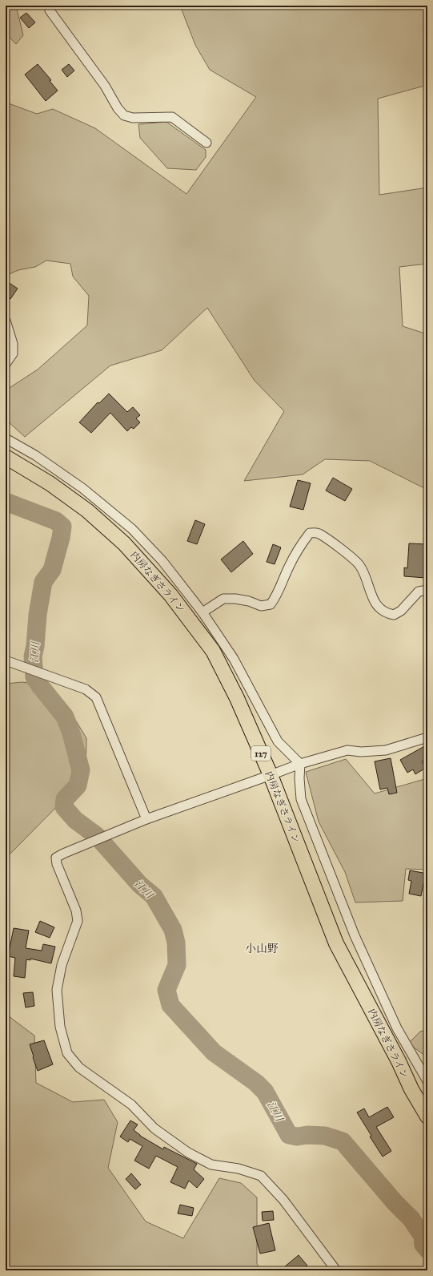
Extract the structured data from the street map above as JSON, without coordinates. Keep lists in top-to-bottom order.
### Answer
{
  "streets": {
    "highway": ["内房なぎさライン", "127"]
  },
  "districts": ["小山野"],
  "water": ["江川"]
}
